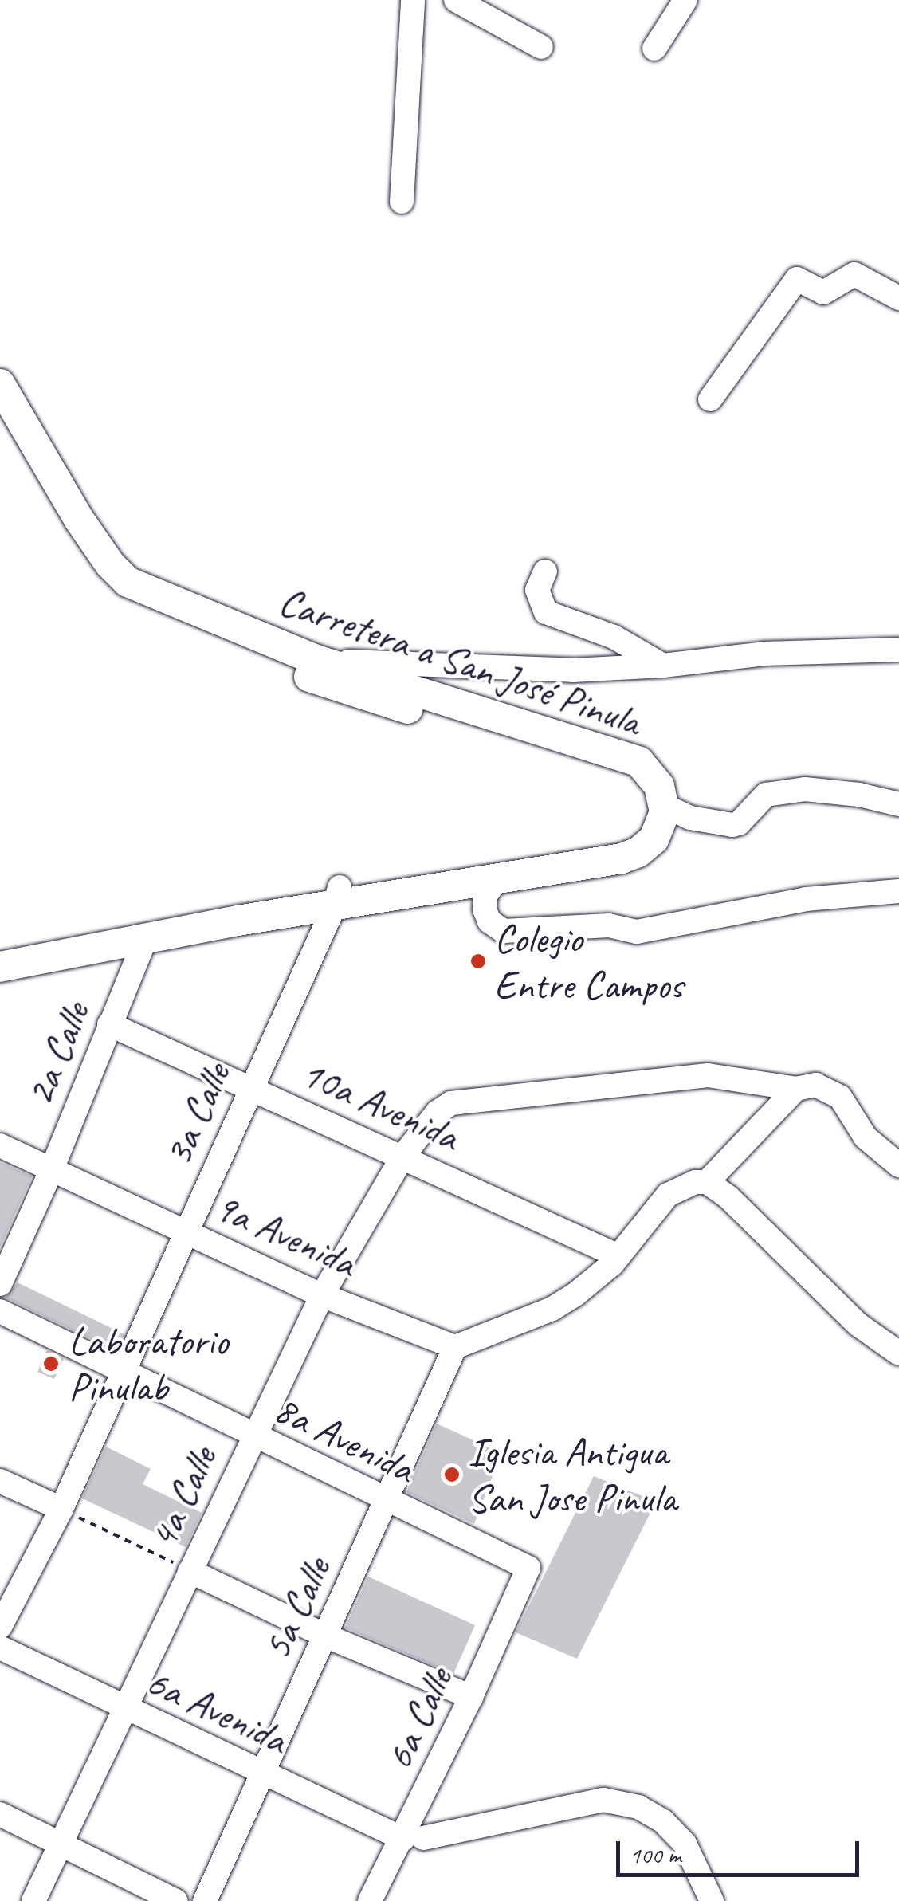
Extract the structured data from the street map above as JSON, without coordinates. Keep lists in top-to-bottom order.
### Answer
{
  "streets": {
    "main road": ["Carretera a San José Pinula"],
    "street": [
      "2a Calle",
      "10a Avenida",
      "3a Calle",
      "9a Avenida",
      "8a Avenida",
      "4a Calle",
      "5a Calle",
      "6a Avenida",
      "6a Calle"
    ]
  },
  "crossings": [
    ["Carretera a San José Pinula", "2a Calle"],
    ["Carretera a San José Pinula", "3a Calle"],
    ["2a Calle", "10a Avenida"],
    ["2a Calle", "9a Avenida"],
    ["10a Avenida", "3a Calle"],
    ["10a Avenida", "4a Calle"],
    ["3a Calle", "9a Avenida"],
    ["3a Calle", "8a Avenida"],
    ["9a Avenida", "4a Calle"],
    ["9a Avenida", "5a Calle"],
    ["8a Avenida", "4a Calle"],
    ["8a Avenida", "5a Calle"],
    ["8a Avenida", "6a Calle"],
    ["4a Calle", "6a Avenida"],
    ["5a Calle", "6a Avenida"],
    ["6a Avenida", "6a Calle"]
  ],
  "places": ["Colegio Entre Campos", "Laboratorio Pinulab", "Iglesia Antigua San Jose Pinula"],
  "scale_bar": "100 m"
}
